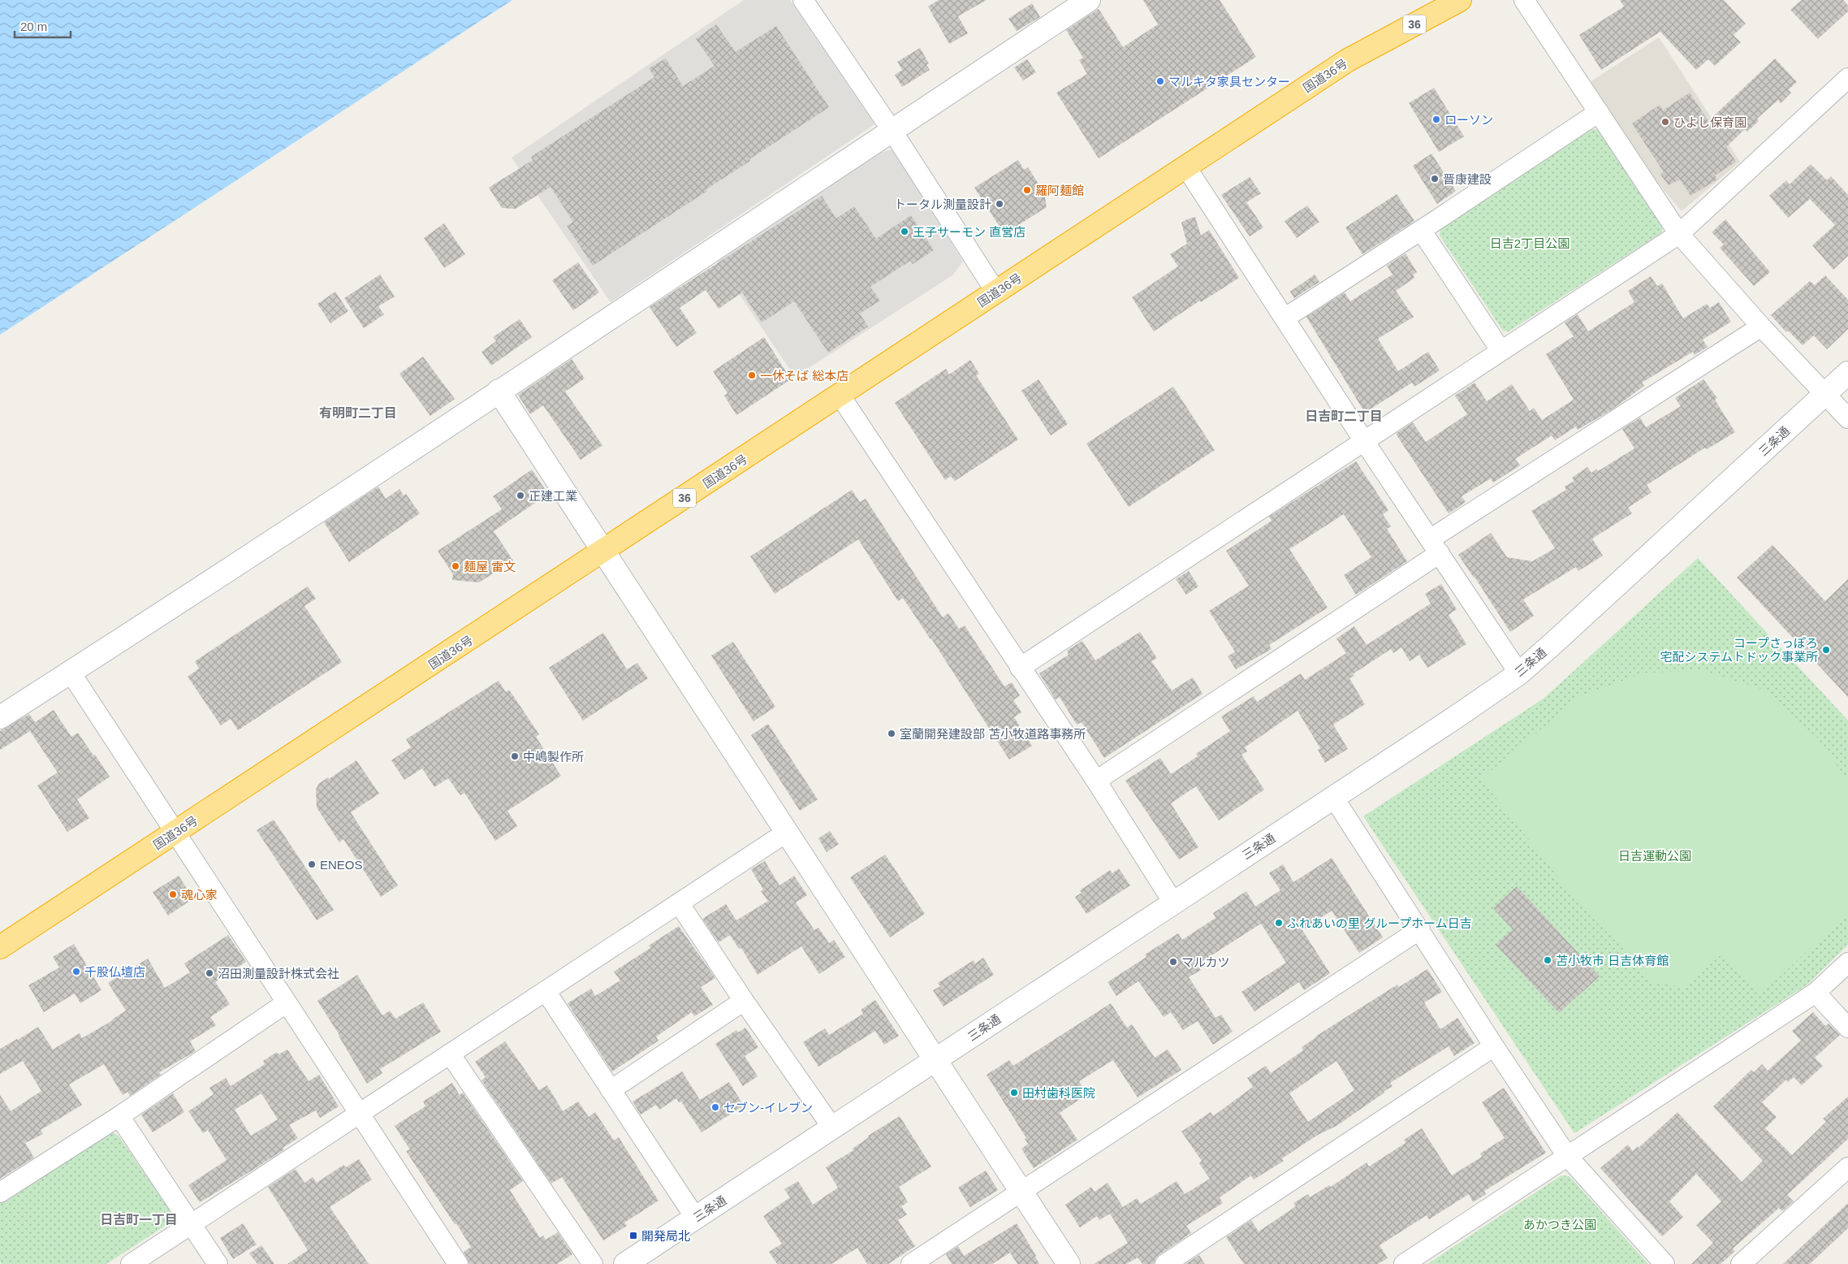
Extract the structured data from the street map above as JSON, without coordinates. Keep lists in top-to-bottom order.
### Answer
{
  "streets": {
    "highway": ["36", "国道36号"],
    "street": ["三条通"]
  },
  "districts": ["有明町二丁目", "日吉町二丁目", "日吉町一丁目"],
  "parks": ["日吉2丁目公園", "日吉運動公園", "あかつき公園"],
  "places": {
    "other": [
      "マルキタ家具センター",
      "ローソン",
      "ひよし保育園",
      "晋康建設",
      "羅阿麺館",
      "トータル測量設計",
      "王子サーモン 直営店",
      "一休そば 総本店",
      "正建工業",
      "麺屋 雷文",
      "コープさっぽろ 宅配システムトドック事業所",
      "室蘭開発建設部 苫小牧道路事務所",
      "中嶋製作所",
      "ENEOS",
      "魂心家",
      "ふれあいの里 グループホーム日吉",
      "苫小牧市 日吉体育館",
      "マルカツ",
      "千股仏壇店",
      "沼田測量設計株式会社",
      "田村歯科医院",
      "セブン-イレブン"
    ],
    "transit": ["開発局北"]
  },
  "scale_bar": "20 m"
}
